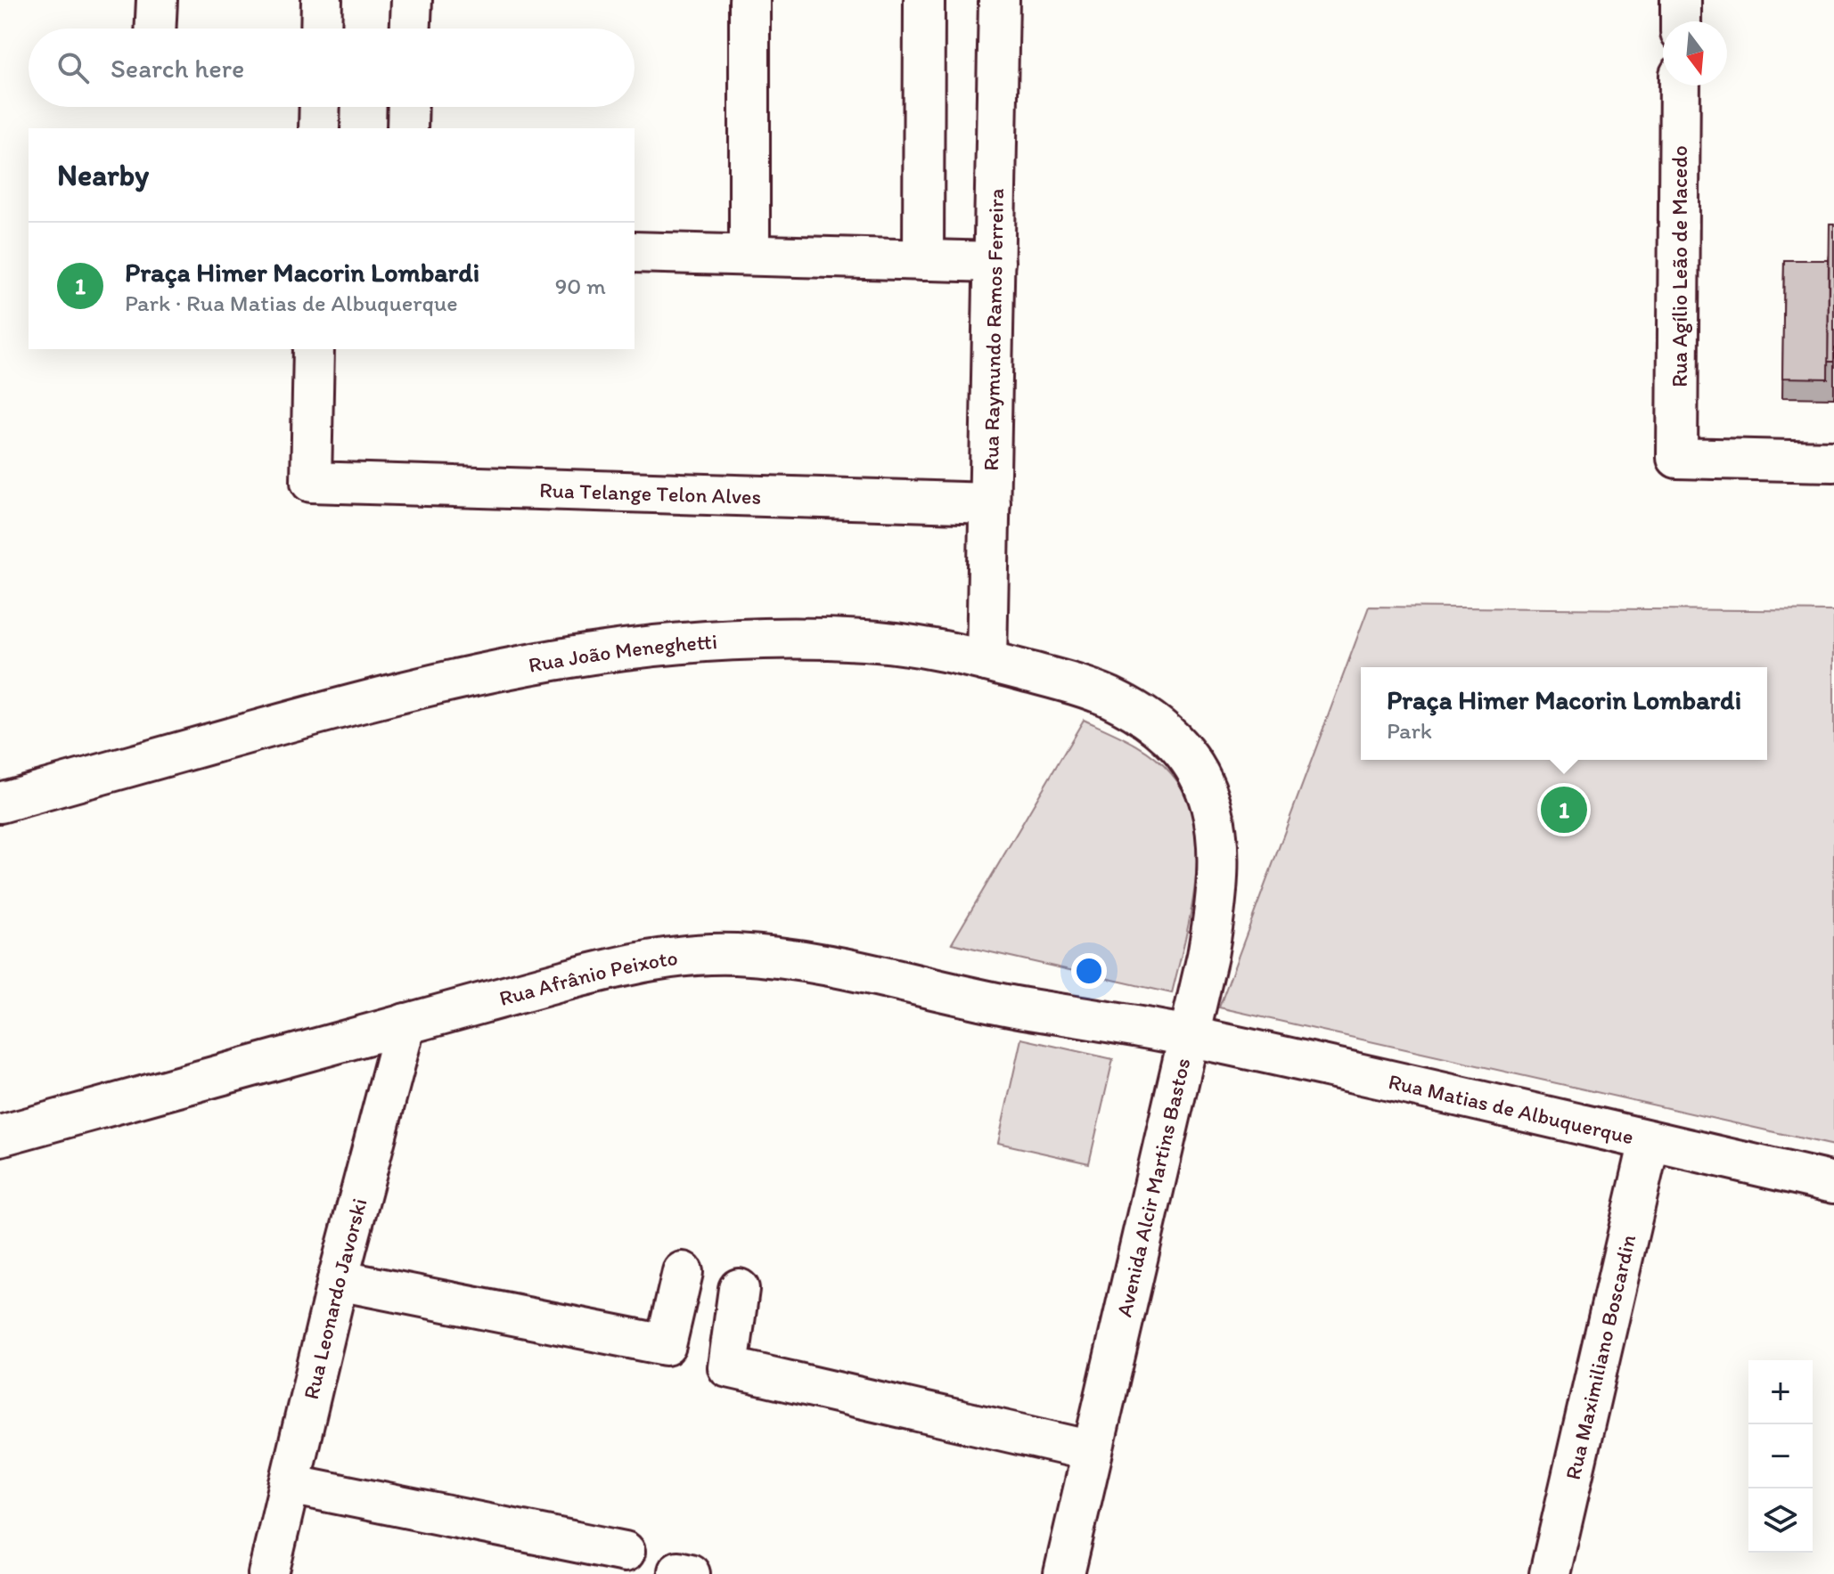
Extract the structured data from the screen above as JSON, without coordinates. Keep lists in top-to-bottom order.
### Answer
{
  "streets": {
    "street": [
      "Rua Agílio Leão de Macedo",
      "Rua Raymundo Ramos Ferreira",
      "Rua Telange Telon Alves",
      "Rua João Meneghetti",
      "Rua Afrânio Peixoto",
      "Rua Matias de Albuquerque",
      "Avenida Alcir Martins Bastos",
      "Rua Leonardo Javorski",
      "Rua Maximiliano Boscardin"
    ]
  },
  "crossings": [
    ["Rua Raymundo Ramos Ferreira", "Rua Telange Telon Alves"],
    ["Rua Raymundo Ramos Ferreira", "Rua João Meneghetti"],
    ["Rua João Meneghetti", "Avenida Alcir Martins Bastos"],
    ["Rua Afrânio Peixoto", "Rua Matias de Albuquerque"],
    ["Rua Afrânio Peixoto", "Avenida Alcir Martins Bastos"],
    ["Rua Afrânio Peixoto", "Rua Leonardo Javorski"],
    ["Rua Matias de Albuquerque", "Avenida Alcir Martins Bastos"],
    ["Rua Matias de Albuquerque", "Rua Maximiliano Boscardin"]
  ],
  "north": "bottom",
  "page": {
    "search": "Search here",
    "heading": "Nearby",
    "list": [
      {
        "mark": "1",
        "name": "Praça Himer Macorin Lombardi",
        "note": "Park · Rua Matias de Albuquerque",
        "value": "90 m"
      }
    ],
    "popup": ["Praça Himer Macorin Lombardi", "Park"],
    "pins": "1",
    "map_buttons": ["+", "−"]
  }
}
